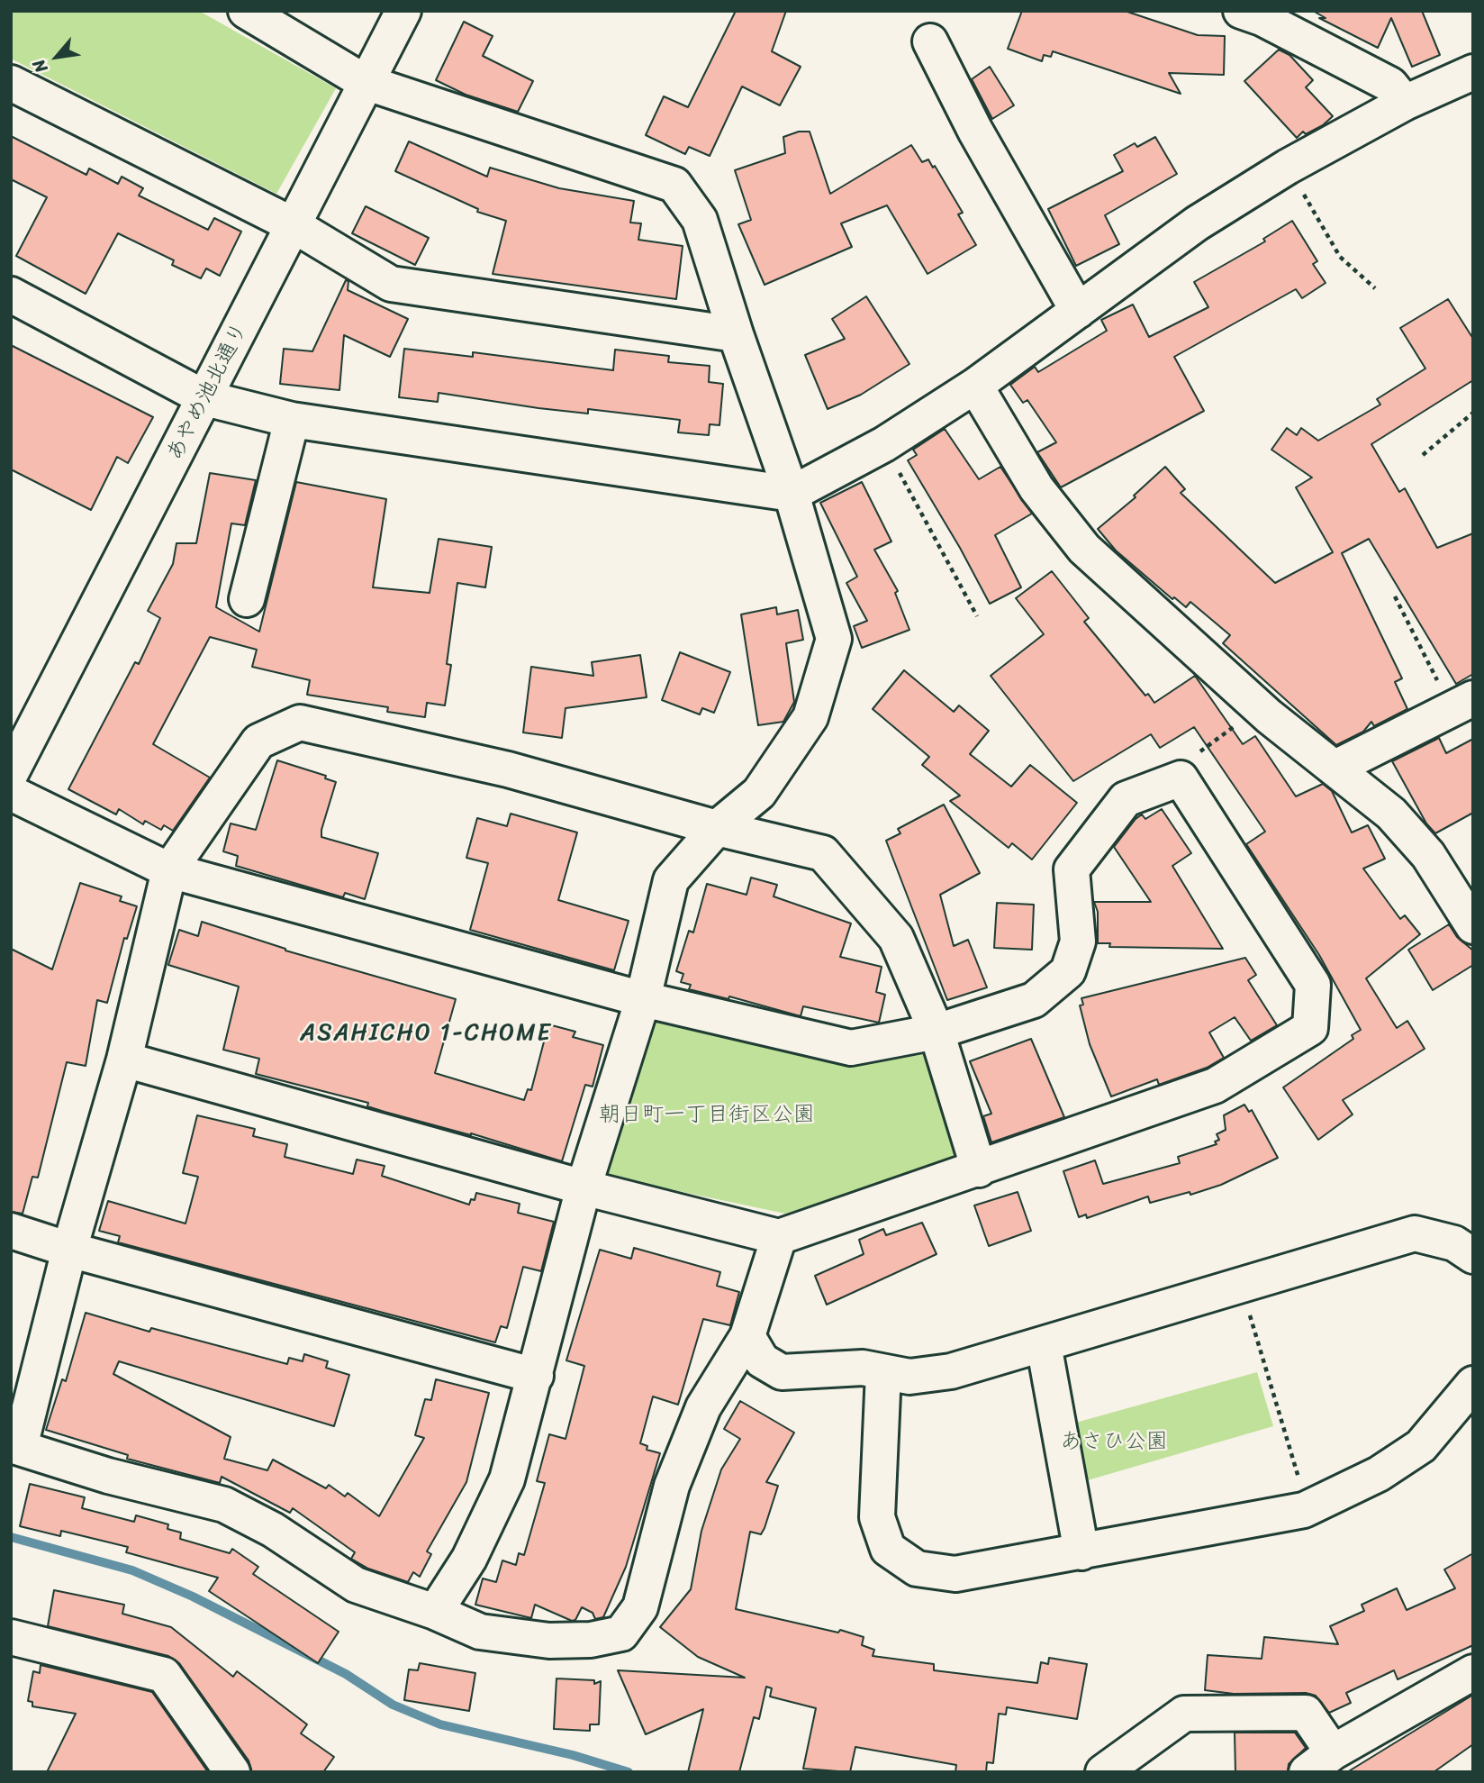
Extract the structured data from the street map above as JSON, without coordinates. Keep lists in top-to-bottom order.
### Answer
{
  "streets": {
    "street": ["あやめ池北通り"]
  },
  "districts": ["ASAHICHO 1-CHOME"],
  "parks": ["朝日町一丁目街区公園", "あさひ公園"],
  "north": "bottom left"
}
